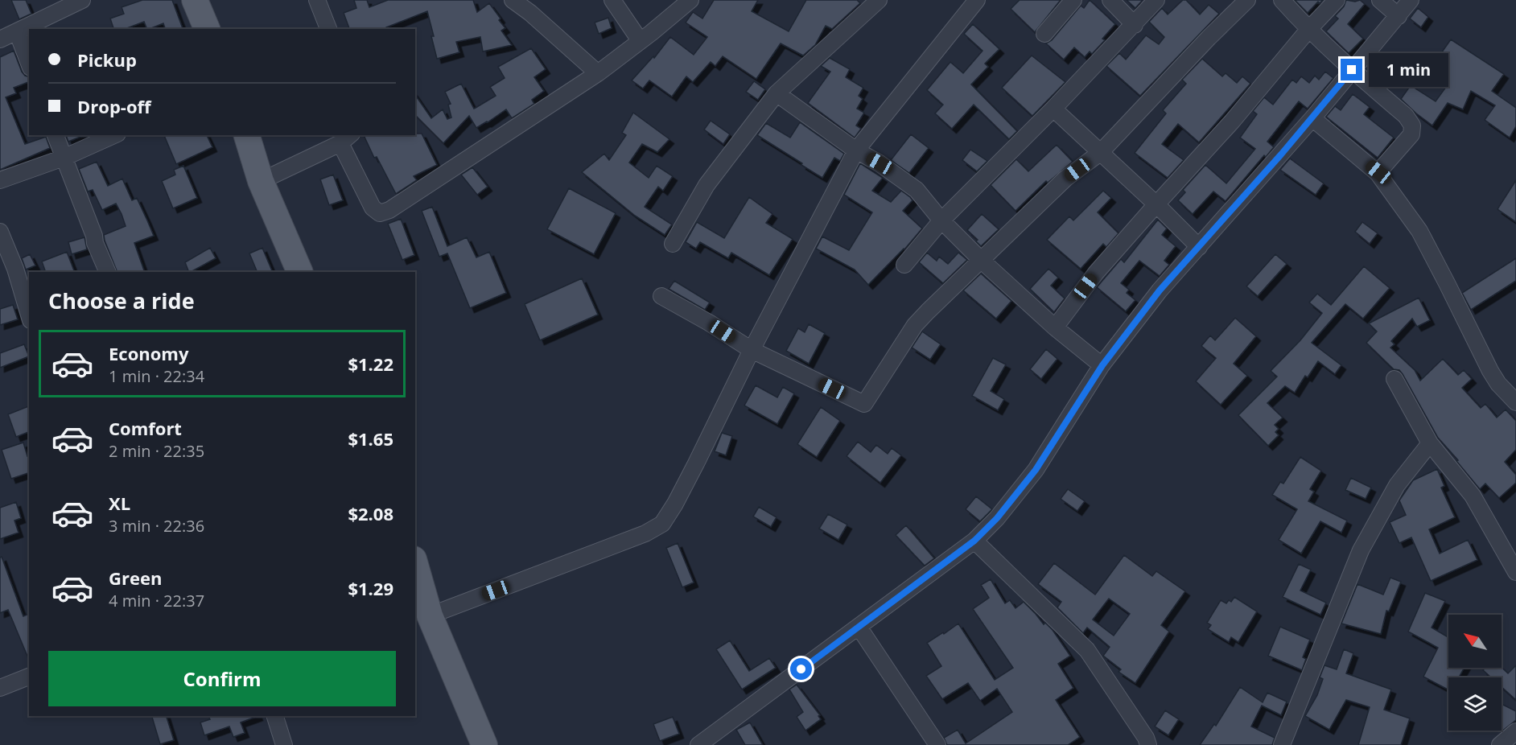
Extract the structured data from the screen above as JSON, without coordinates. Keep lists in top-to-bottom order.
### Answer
{
  "north": "top left",
  "page": {
    "banner": ["Pickup", "Drop-off"],
    "bubble": "1 min",
    "heading": "Choose a ride",
    "list": [
      {
        "name": "Economy",
        "note": "1 min · 22:34",
        "value": "$1.22"
      },
      {
        "name": "Comfort",
        "note": "2 min · 22:35",
        "value": "$1.65"
      },
      {
        "name": "XL",
        "note": "3 min · 22:36",
        "value": "$2.08"
      },
      {
        "name": "Green",
        "note": "4 min · 22:37",
        "value": "$1.29"
      }
    ],
    "buttons": "Confirm"
  }
}
